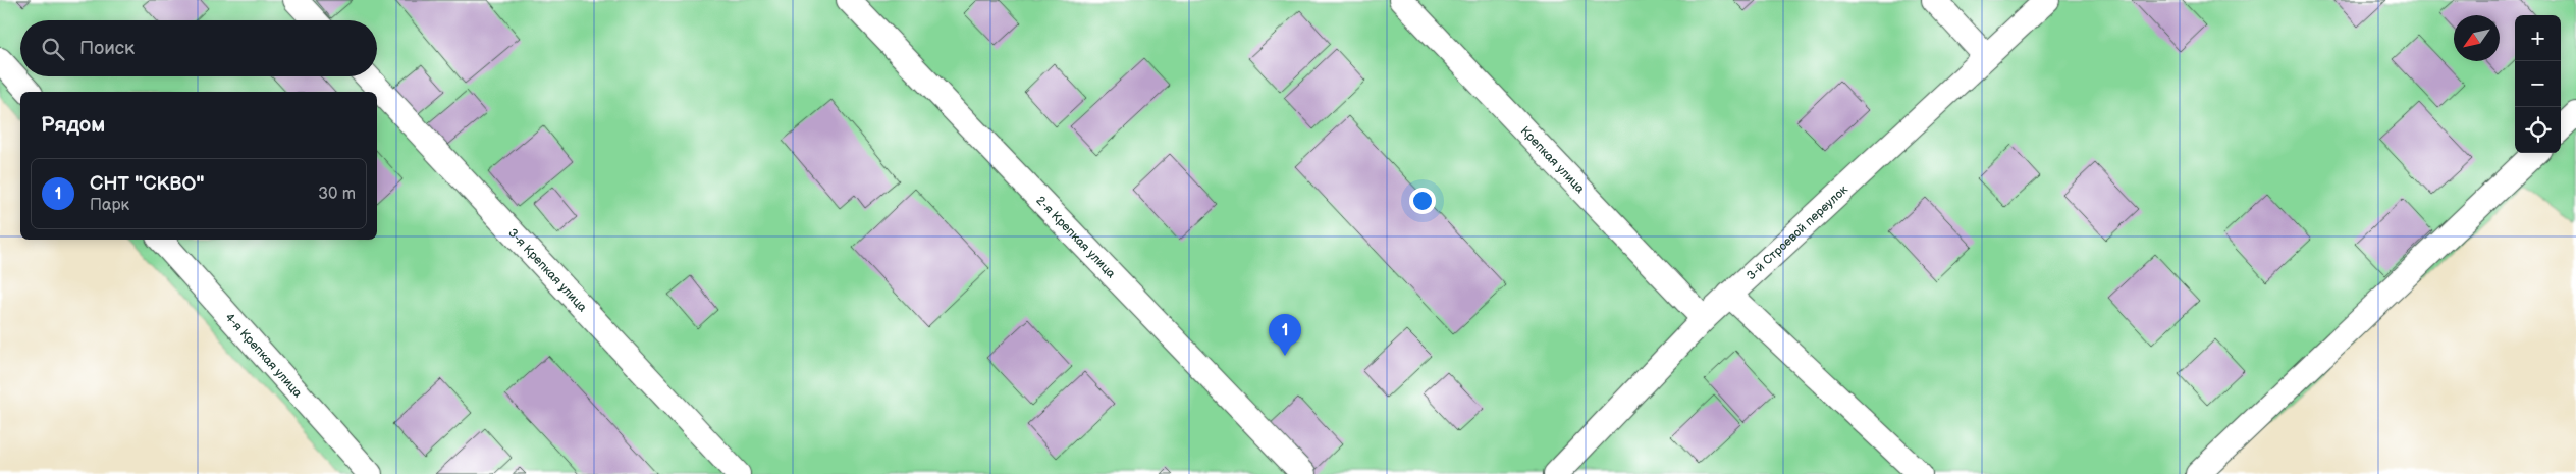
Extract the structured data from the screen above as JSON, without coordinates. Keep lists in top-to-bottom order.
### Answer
{
  "streets": {
    "lane": [
      "Крепкая улица",
      "3-й Строевой переулок",
      "2-я Крепкая улица",
      "3-я Крепкая улица",
      "4-я Крепкая улица"
    ]
  },
  "crossings": [
    ["Крепкая улица", "3-й Строевой переулок"]
  ],
  "north": "bottom left",
  "page": {
    "map_buttons": ["+", "−"],
    "search": "Поиск",
    "heading": "Рядом",
    "list": [
      {
        "mark": "1",
        "name": "СНТ \"СКВО\"",
        "note": "Парк",
        "value": "30 m"
      }
    ],
    "pins": "1"
  }
}
